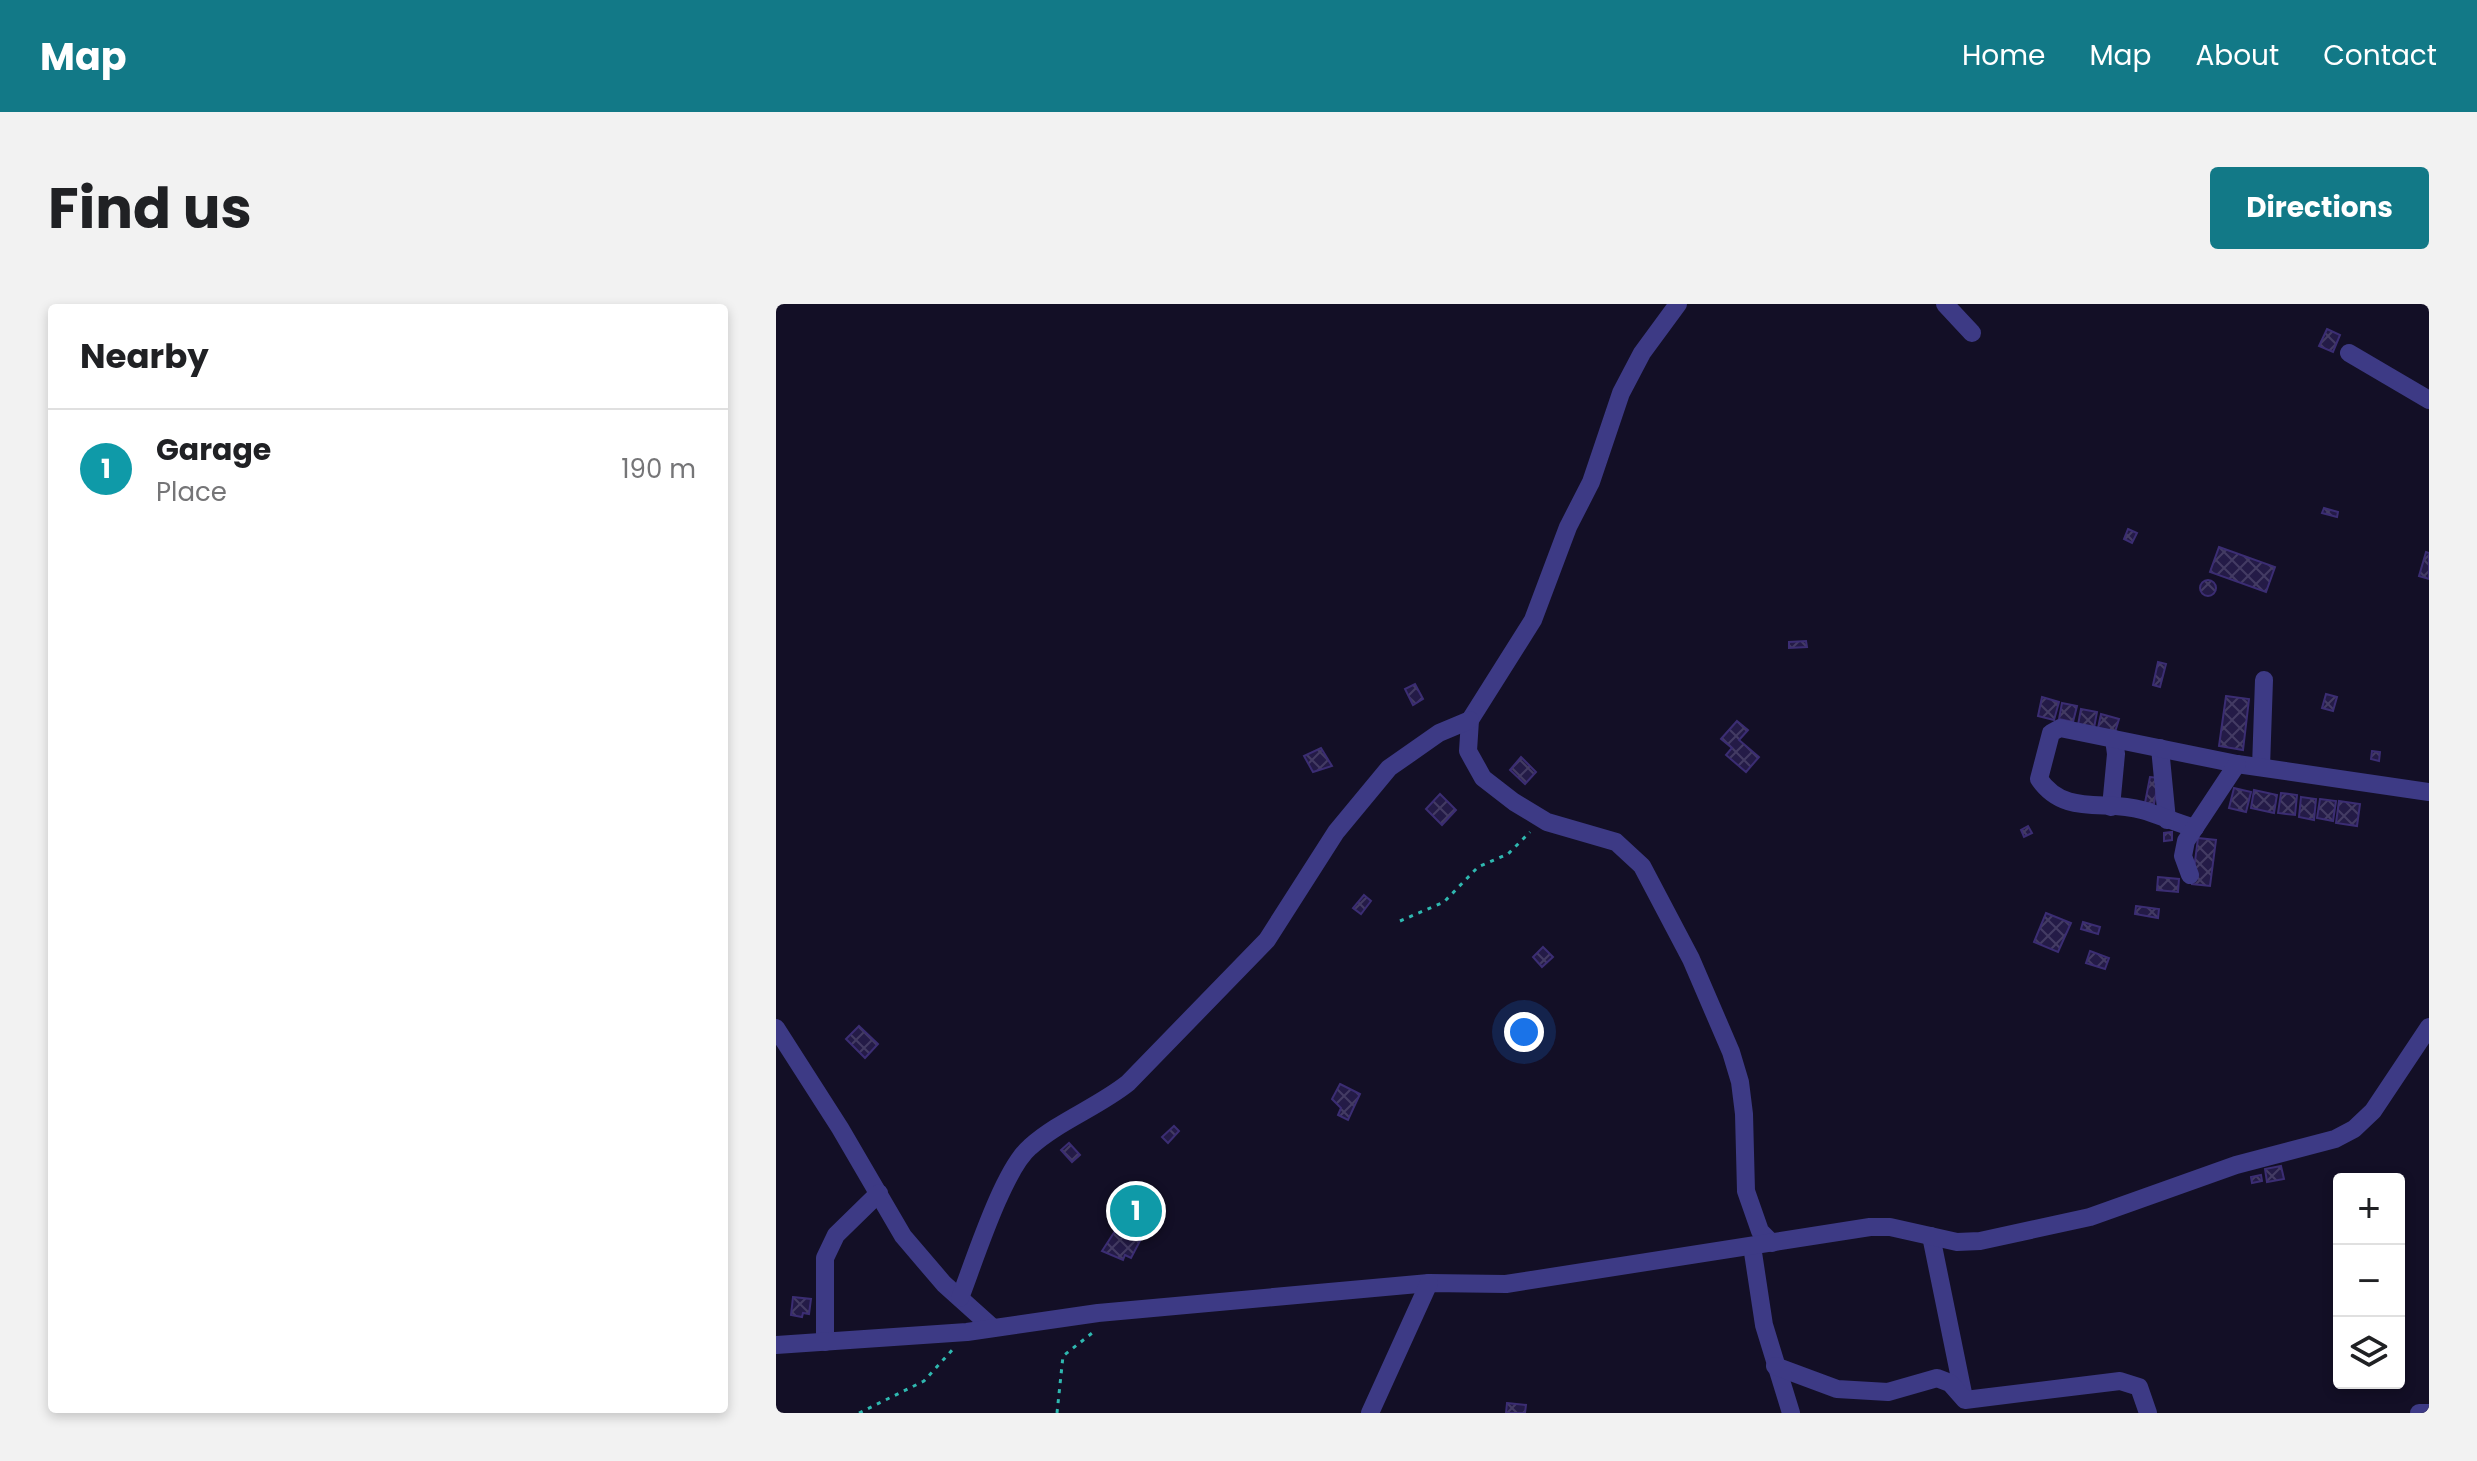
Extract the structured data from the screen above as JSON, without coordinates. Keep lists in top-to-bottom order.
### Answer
{
  "page": {
    "header": "Map",
    "nav": [
      "Home",
      "Map",
      "About",
      "Contact"
    ],
    "title": "Find us",
    "buttons": "Directions",
    "heading": "Nearby",
    "list": [
      {
        "mark": "1",
        "name": "Garage",
        "note": "Place",
        "value": "190 m"
      }
    ],
    "map_buttons": ["+", "−"],
    "pins": "1"
  }
}
